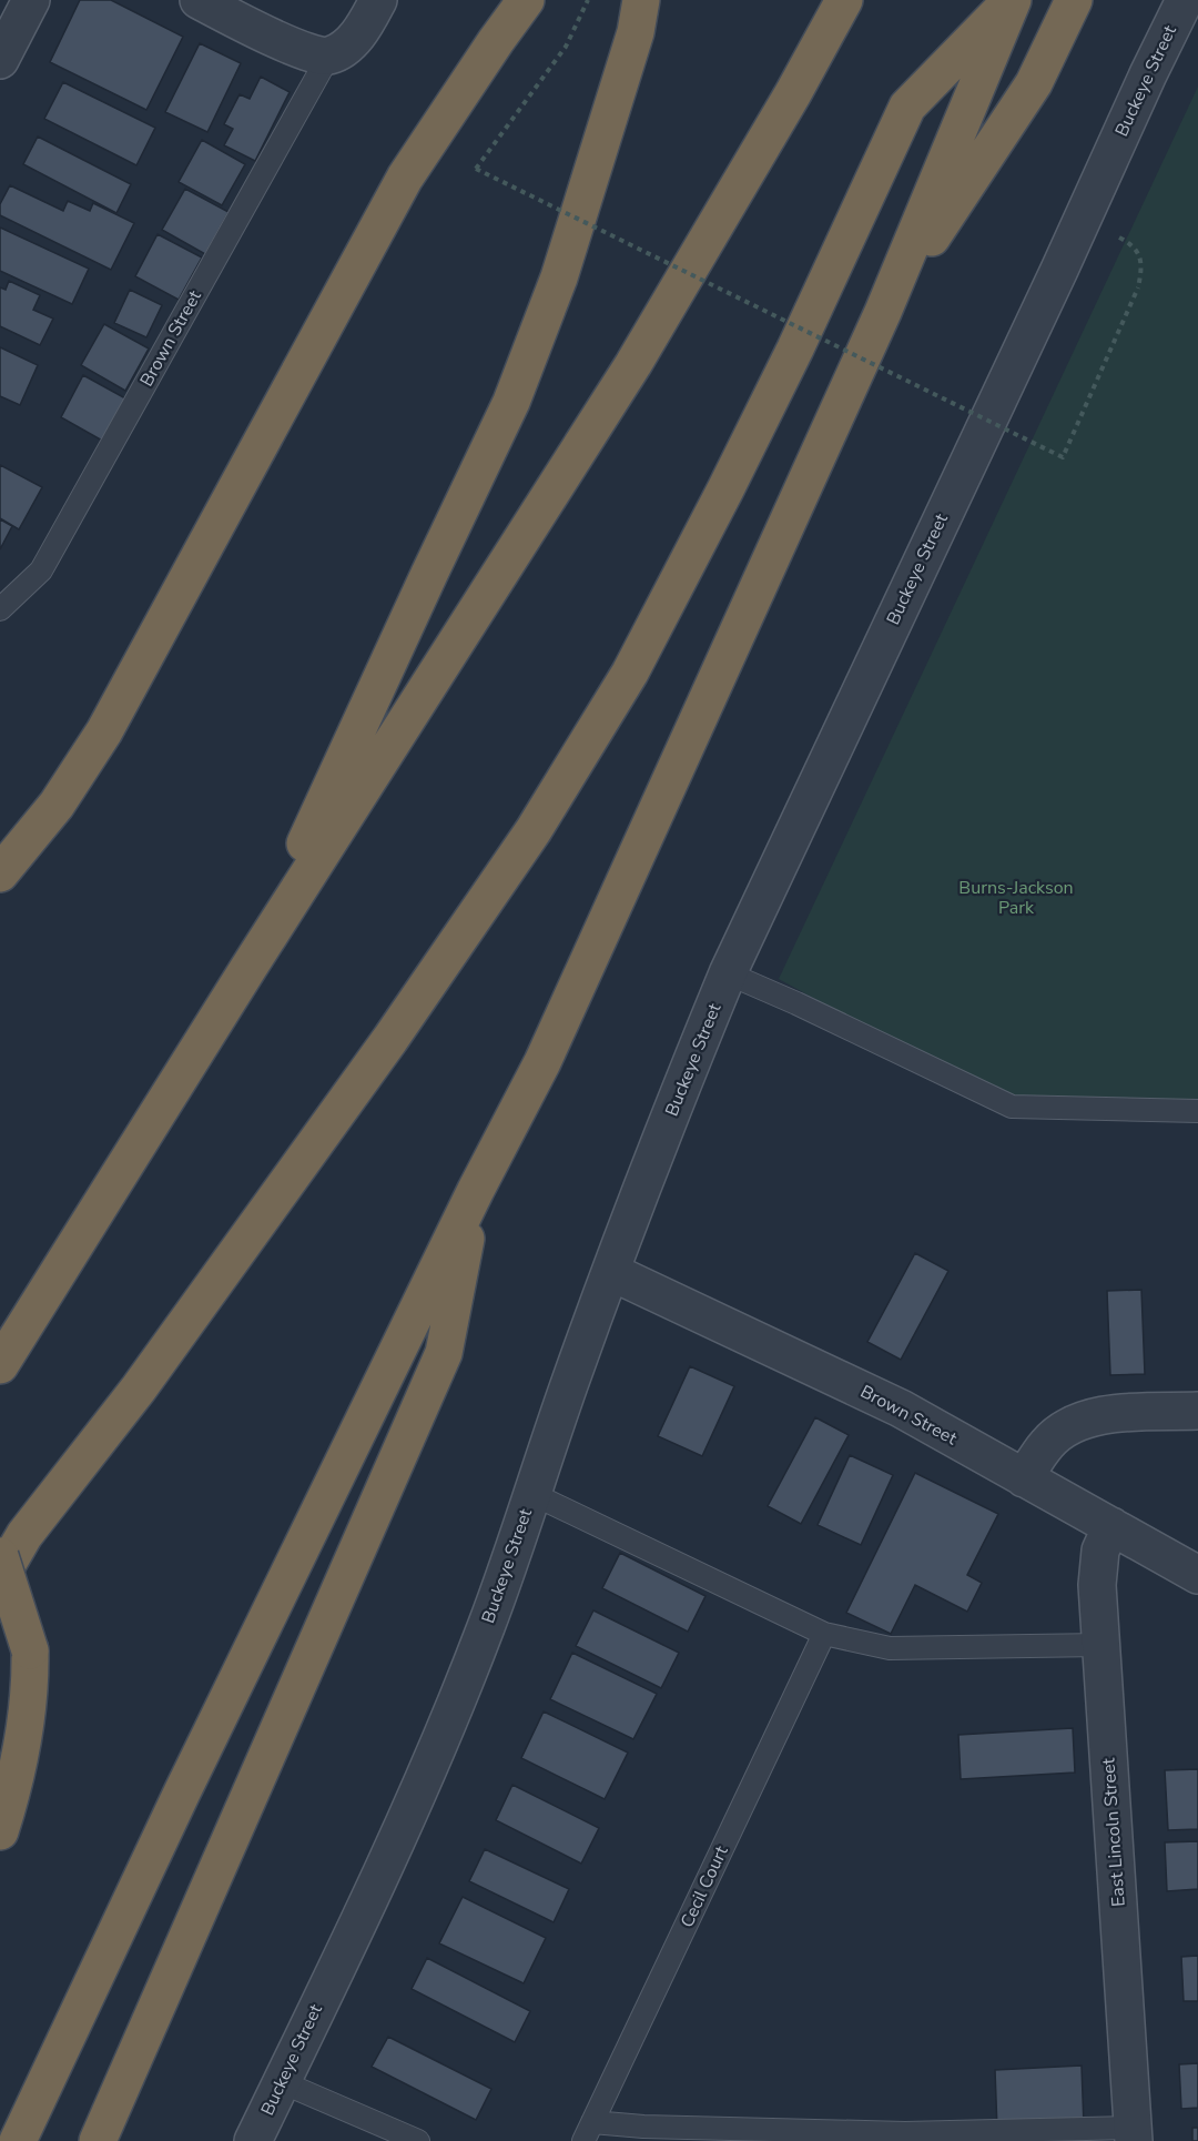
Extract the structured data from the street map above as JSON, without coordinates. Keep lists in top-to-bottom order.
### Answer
{
  "streets": {
    "street": ["Buckeye Street", "Brown Street", "East Lincoln Street"],
    "lane": ["Cecil Court"]
  },
  "crossings": [
    ["Buckeye Street", "Brown Street"],
    ["Brown Street", "East Lincoln Street"]
  ],
  "parks": ["Burns-Jackson Park"]
}
